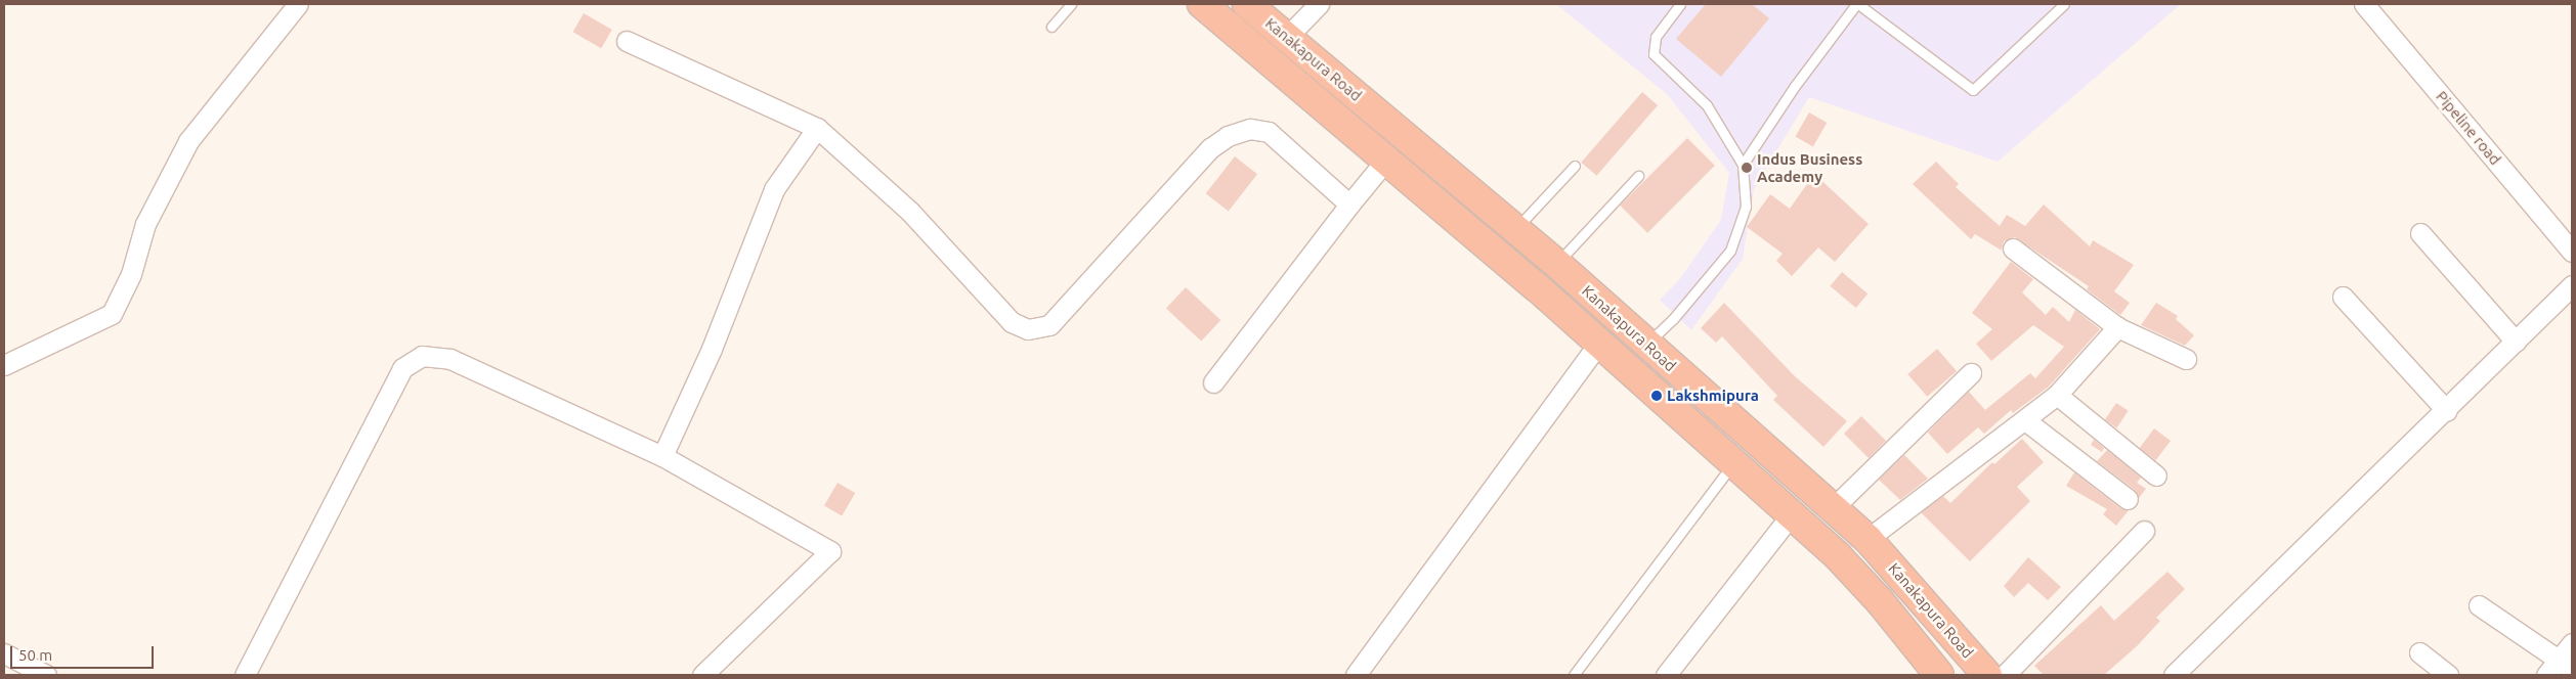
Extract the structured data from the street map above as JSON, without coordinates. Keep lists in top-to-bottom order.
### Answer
{
  "streets": {
    "highway": ["Kanakapura Road"],
    "street": ["Pipeline road"]
  },
  "places": ["Indus Business Academy", "Lakshmipura"],
  "scale_bar": "50 m"
}
